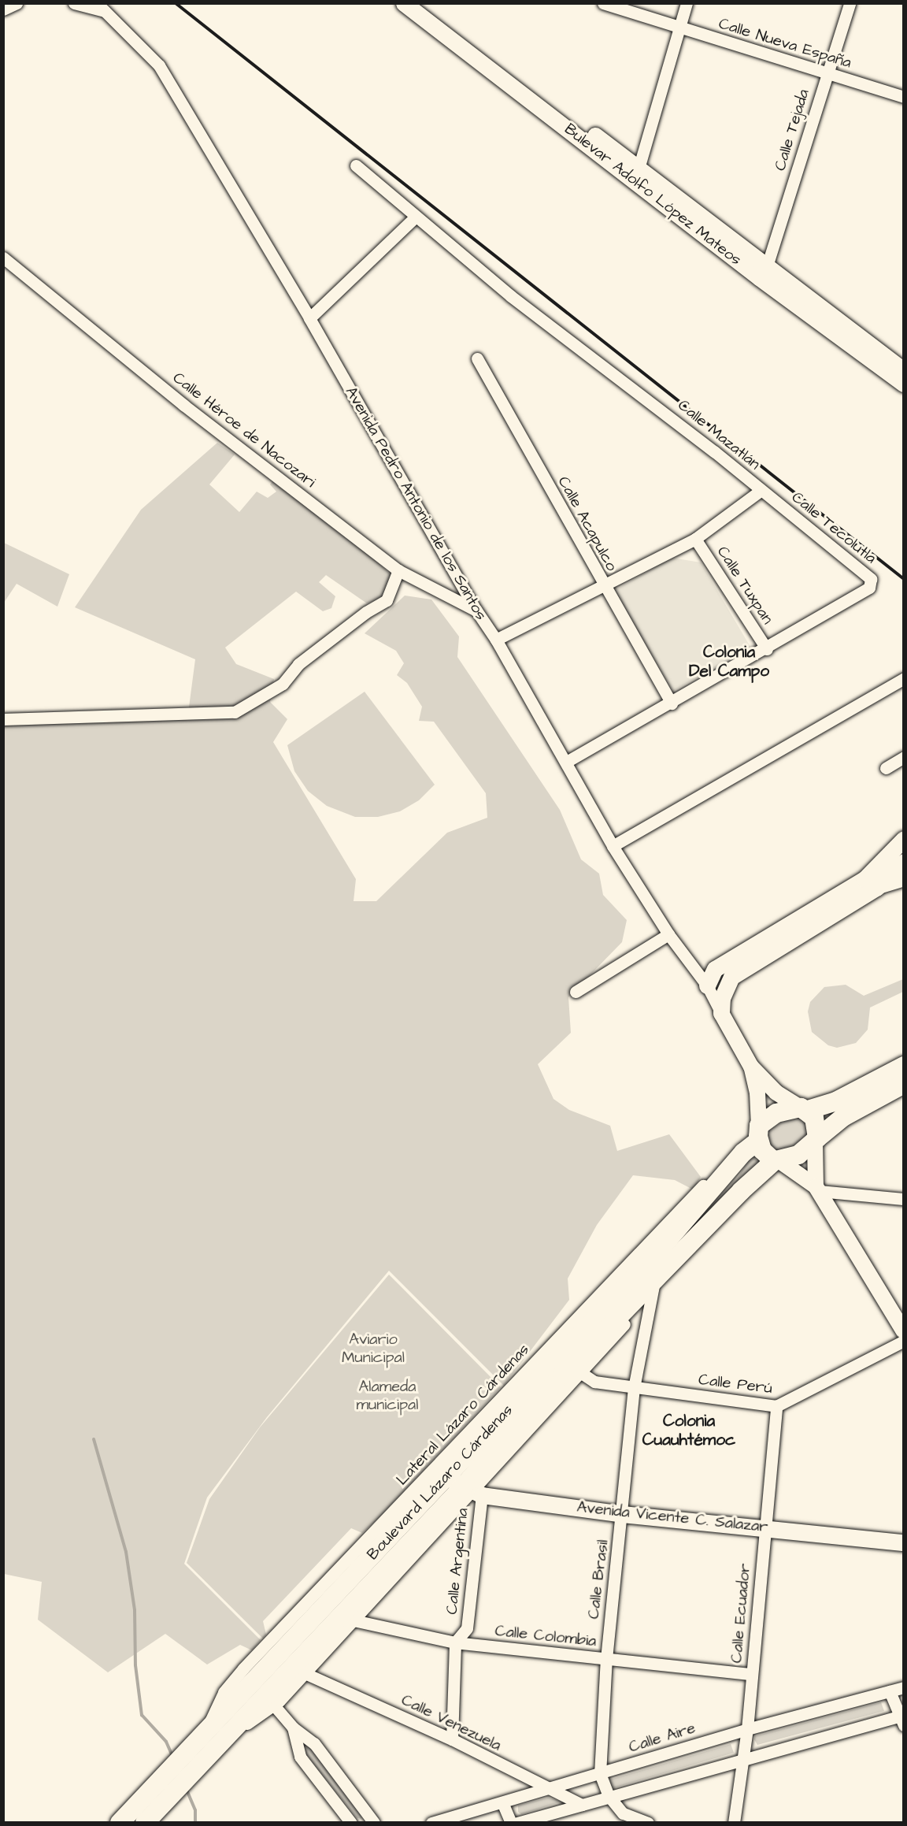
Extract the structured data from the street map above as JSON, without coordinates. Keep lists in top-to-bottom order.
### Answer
{
  "streets": {
    "main road": ["Bulevar Adolfo López Mateos", "Boulevard Lázaro Cárdenas", "Avenida Vicente C. Salazar"],
    "street": [
      "Calle Nueva España",
      "Calle Tejada",
      "Calle Héroe de Nacozari",
      "Calle Mazatlán",
      "Avenida Pedro Antonio de los Santos",
      "Calle Acapulco",
      "Calle Tecolutla",
      "Calle Tuxpan",
      "Calle Perú",
      "Lateral Lázaro Cárdenas",
      "Calle Argentina",
      "Calle Brasil",
      "Calle Ecuador",
      "Calle Colombia",
      "Calle Venezuela",
      "Calle Aire"
    ]
  },
  "crossings": [
    ["Calle Nueva España", "Calle Tejada"],
    ["Calle Tejada", "Bulevar Adolfo López Mateos"],
    ["Calle Héroe de Nacozari", "Avenida Pedro Antonio de los Santos"],
    ["Calle Mazatlán", "Avenida Pedro Antonio de los Santos"],
    ["Calle Mazatlán", "Calle Acapulco"],
    ["Calle Mazatlán", "Calle Tecolutla"],
    ["Calle Mazatlán", "Calle Tuxpan"],
    ["Avenida Pedro Antonio de los Santos", "Calle Tecolutla"],
    ["Calle Acapulco", "Calle Tecolutla"],
    ["Calle Tecolutla", "Calle Tuxpan"],
    ["Calle Perú", "Calle Brasil"],
    ["Calle Perú", "Calle Ecuador"],
    ["Lateral Lázaro Cárdenas", "Boulevard Lázaro Cárdenas"],
    ["Boulevard Lázaro Cárdenas", "Avenida Vicente C. Salazar"],
    ["Boulevard Lázaro Cárdenas", "Calle Argentina"],
    ["Boulevard Lázaro Cárdenas", "Calle Brasil"],
    ["Boulevard Lázaro Cárdenas", "Calle Colombia"],
    ["Avenida Vicente C. Salazar", "Calle Argentina"],
    ["Avenida Vicente C. Salazar", "Calle Brasil"],
    ["Avenida Vicente C. Salazar", "Calle Ecuador"],
    ["Calle Argentina", "Calle Colombia"],
    ["Calle Brasil", "Calle Colombia"],
    ["Calle Brasil", "Calle Aire"],
    ["Calle Ecuador", "Calle Colombia"],
    ["Calle Ecuador", "Calle Aire"],
    ["Calle Venezuela", "Calle Aire"]
  ],
  "districts": ["Colonia Del Campo", "Colonia Cuauhtémoc"],
  "parks": ["Aviario Municipal", "Alameda municipal"]
}
